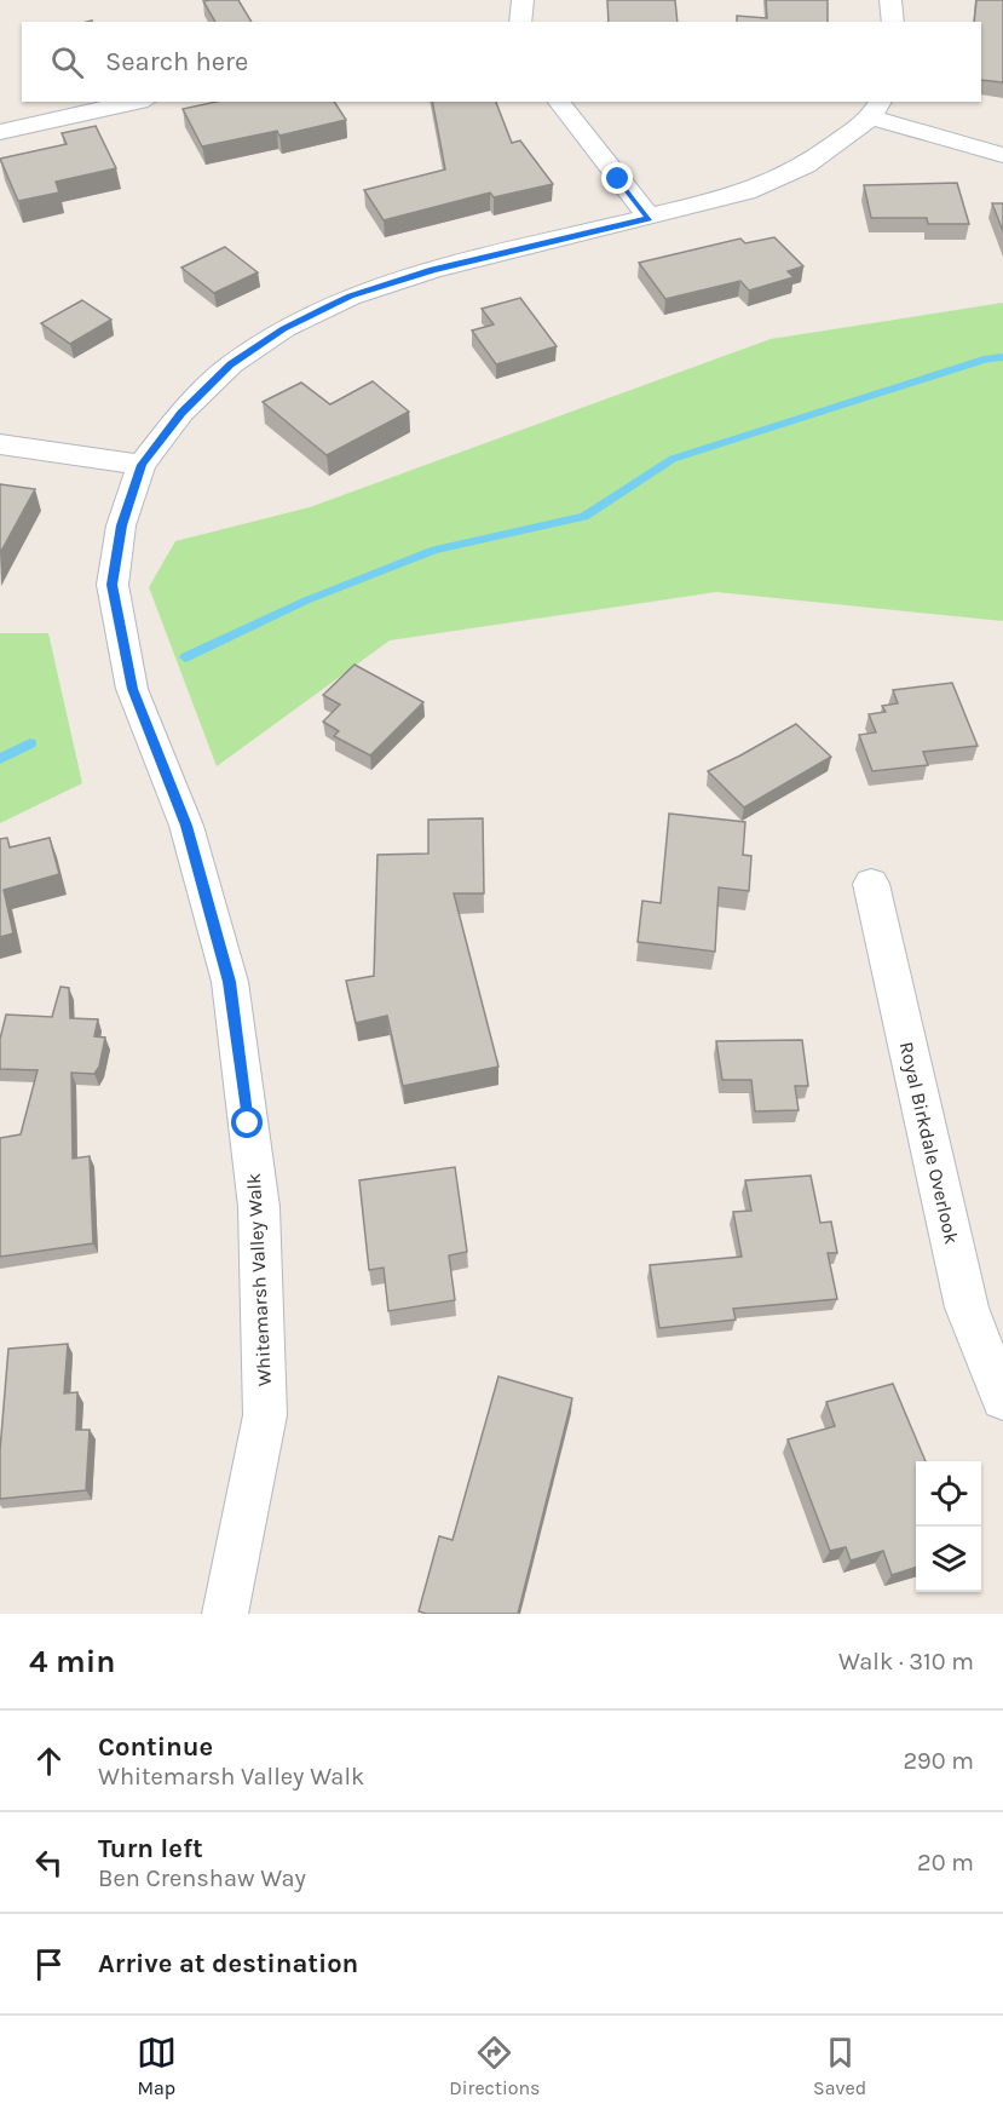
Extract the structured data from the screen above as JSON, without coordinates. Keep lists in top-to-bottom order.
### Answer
{
  "streets": {
    "street": ["Royal Birkdale Overlook", "Whitemarsh Valley Walk"]
  },
  "page": {
    "search": "Search here",
    "heading": ["4 min", "Walk · 310 m"],
    "list": [
      ["Continue", "Whitemarsh Valley Walk", "290 m"],
      ["Turn left", "Ben Crenshaw Way", "20 m"],
      "Arrive at destination"
    ],
    "nav": ["Map", "Directions", "Saved"]
  }
}
